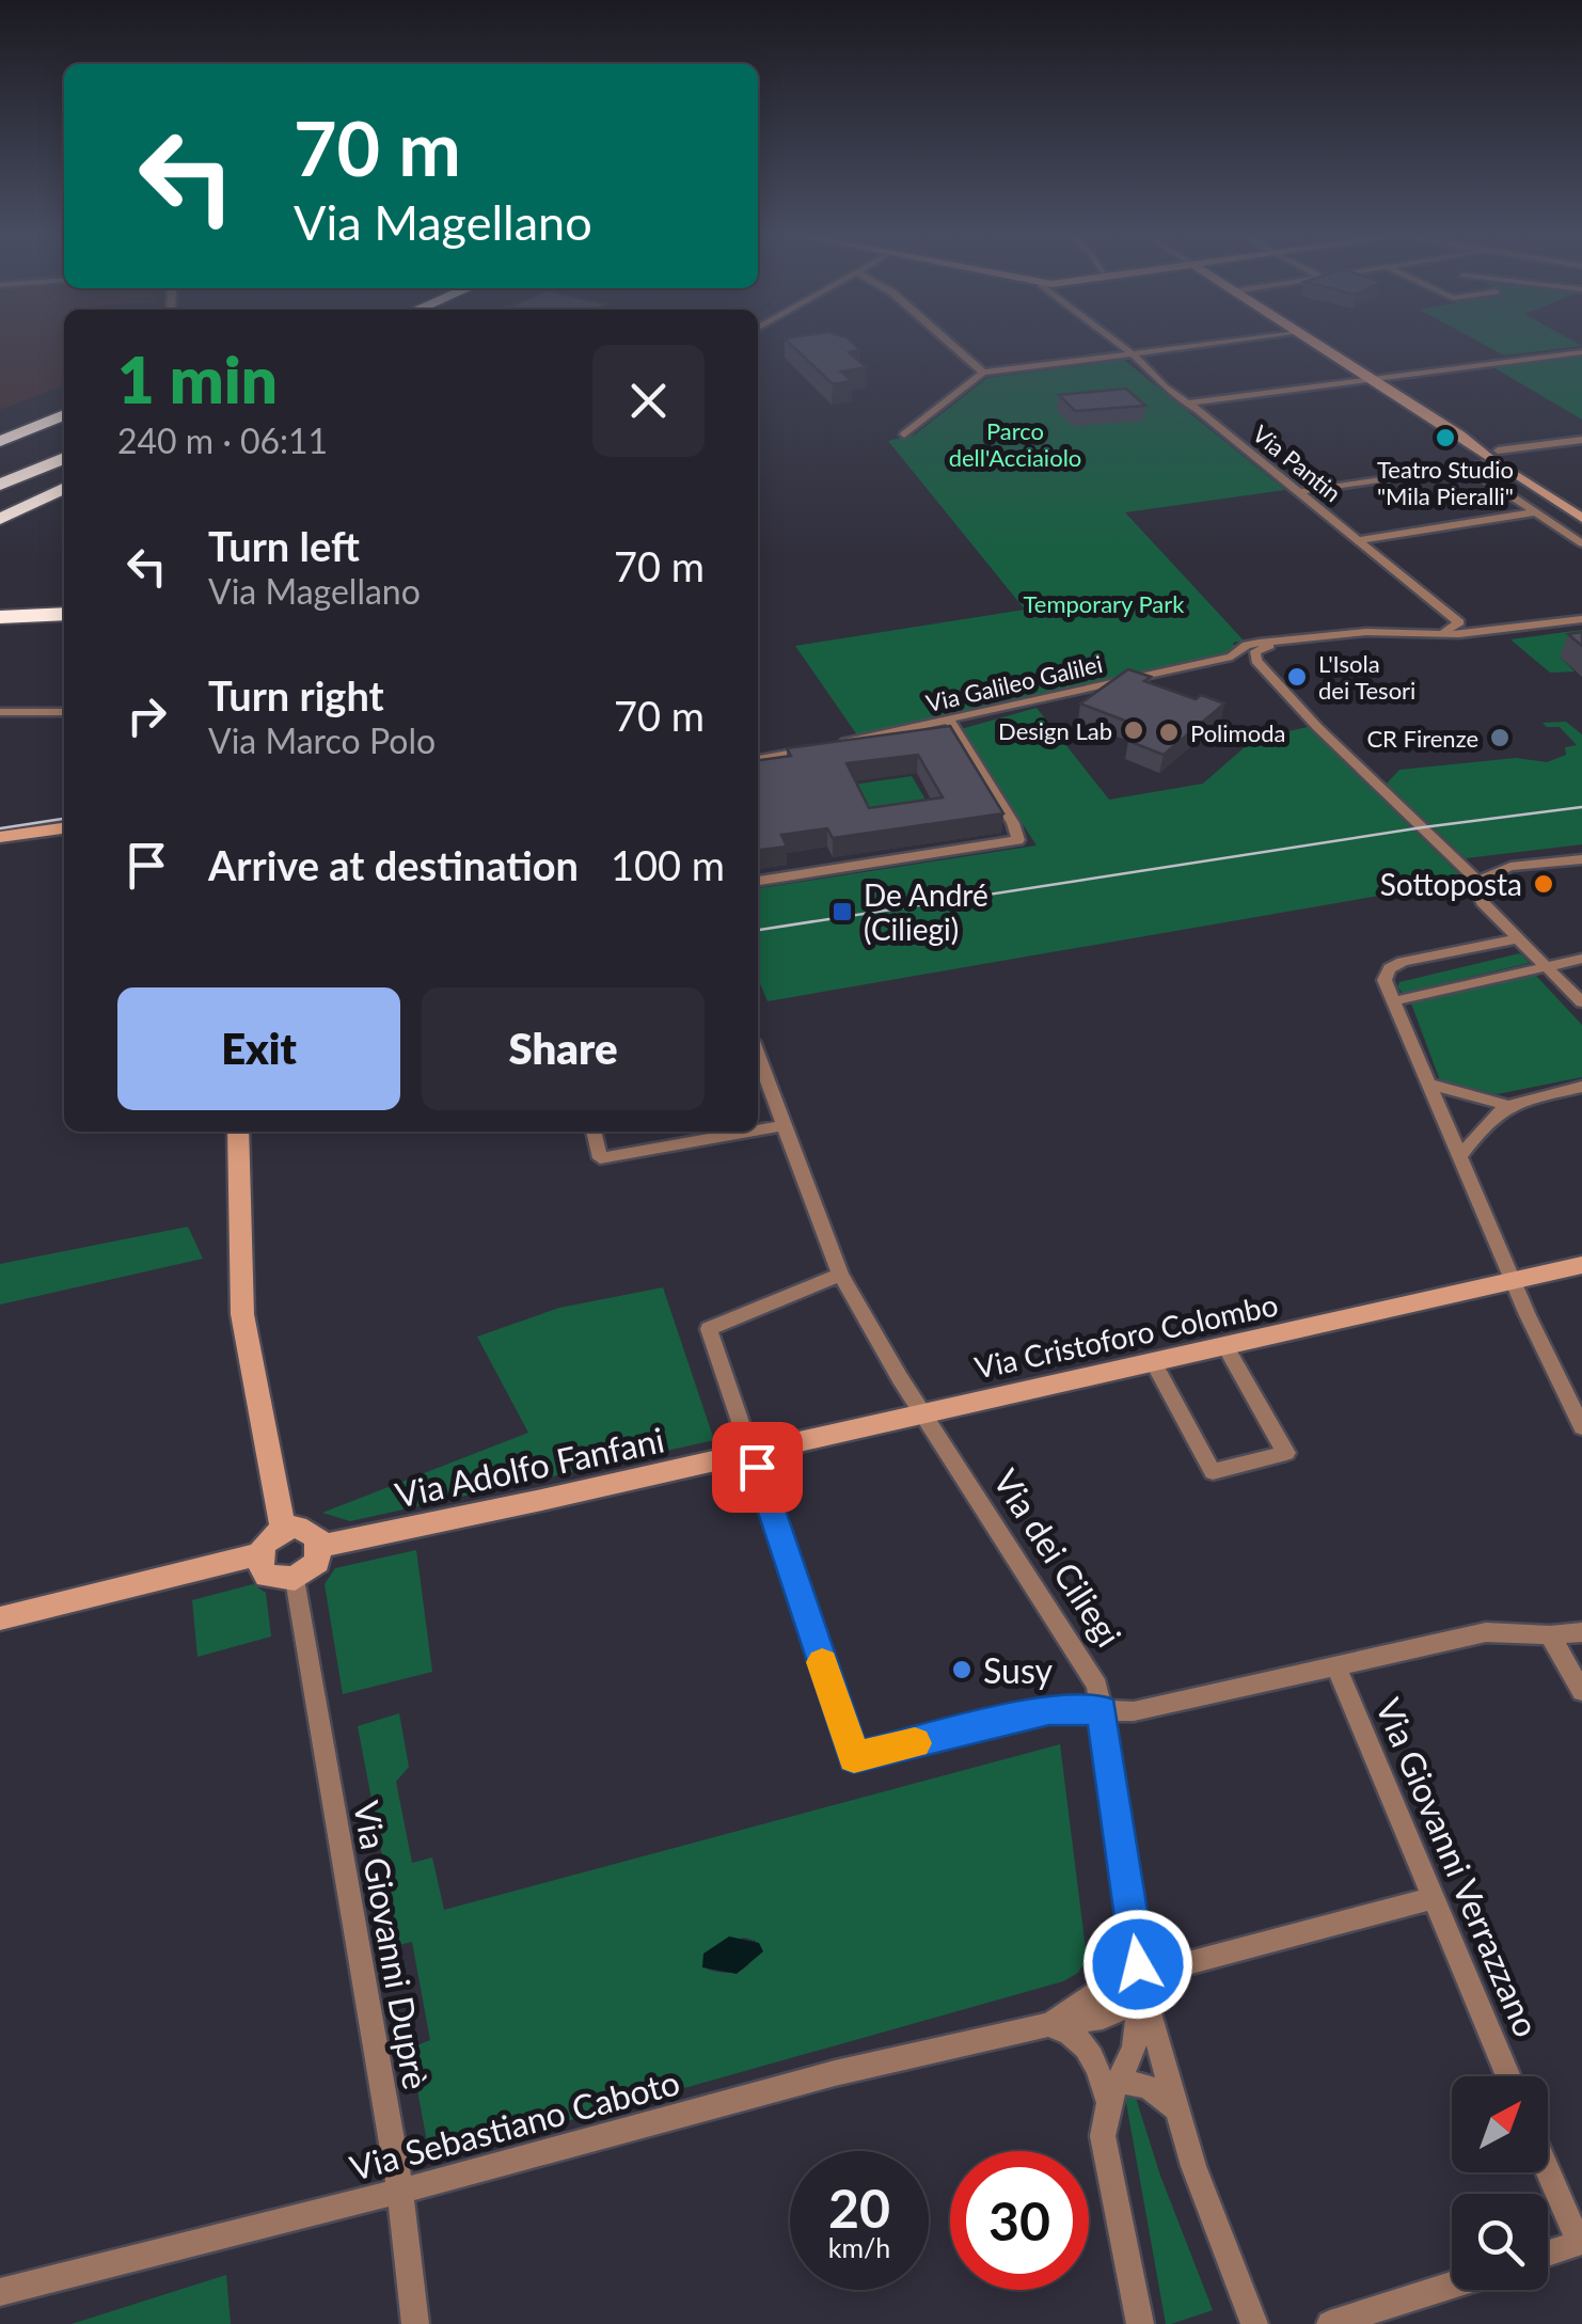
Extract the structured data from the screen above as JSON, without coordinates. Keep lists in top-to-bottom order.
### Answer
{
  "streets": {
    "street": [
      "Via Pantin",
      "Via Galileo Galilei",
      "Via Cristoforo Colombo",
      "Via Adolfo Fanfani",
      "Via dei Ciliegi",
      "Via Giovanni Verrazzano",
      "Via Giovanni Duprè",
      "Via Sebastiano Caboto"
    ]
  },
  "crossings": [
    ["Via Pantin", "Via Galileo Galilei"],
    ["Via Cristoforo Colombo", "Via Adolfo Fanfani"],
    ["Via Cristoforo Colombo", "Via dei Ciliegi"],
    ["Via Adolfo Fanfani", "Via Giovanni Duprè"],
    ["Via dei Ciliegi", "Via Sebastiano Caboto"],
    ["Via Giovanni Verrazzano", "Via Sebastiano Caboto"],
    ["Via Giovanni Duprè", "Via Sebastiano Caboto"]
  ],
  "parks": ["Parco dell'Acciaiolo", "Temporary Park"],
  "places": {
    "other": [
      "Teatro Studio \"Mila Pieralli\"",
      "L'Isola dei Tesori",
      "Design Lab",
      "Polimoda",
      "CR Firenze",
      "Sottoposta",
      "Susy"
    ],
    "transit": ["De André (Ciliegi)"]
  },
  "north": "top right",
  "page": {
    "turn": ["70 m", "Via Magellano"],
    "heading": ["1 min", "240 m · 06:11"],
    "list": [
      {
        "name": "Turn left",
        "note": "Via Magellano",
        "value": "70 m"
      },
      {
        "name": "Turn right",
        "note": "Via Marco Polo",
        "value": "70 m"
      },
      {
        "name": "Arrive at destination",
        "value": "100 m"
      }
    ],
    "buttons": ["Exit", "Share"],
    "speed": "20 km/h",
    "limit": "30"
  }
}
